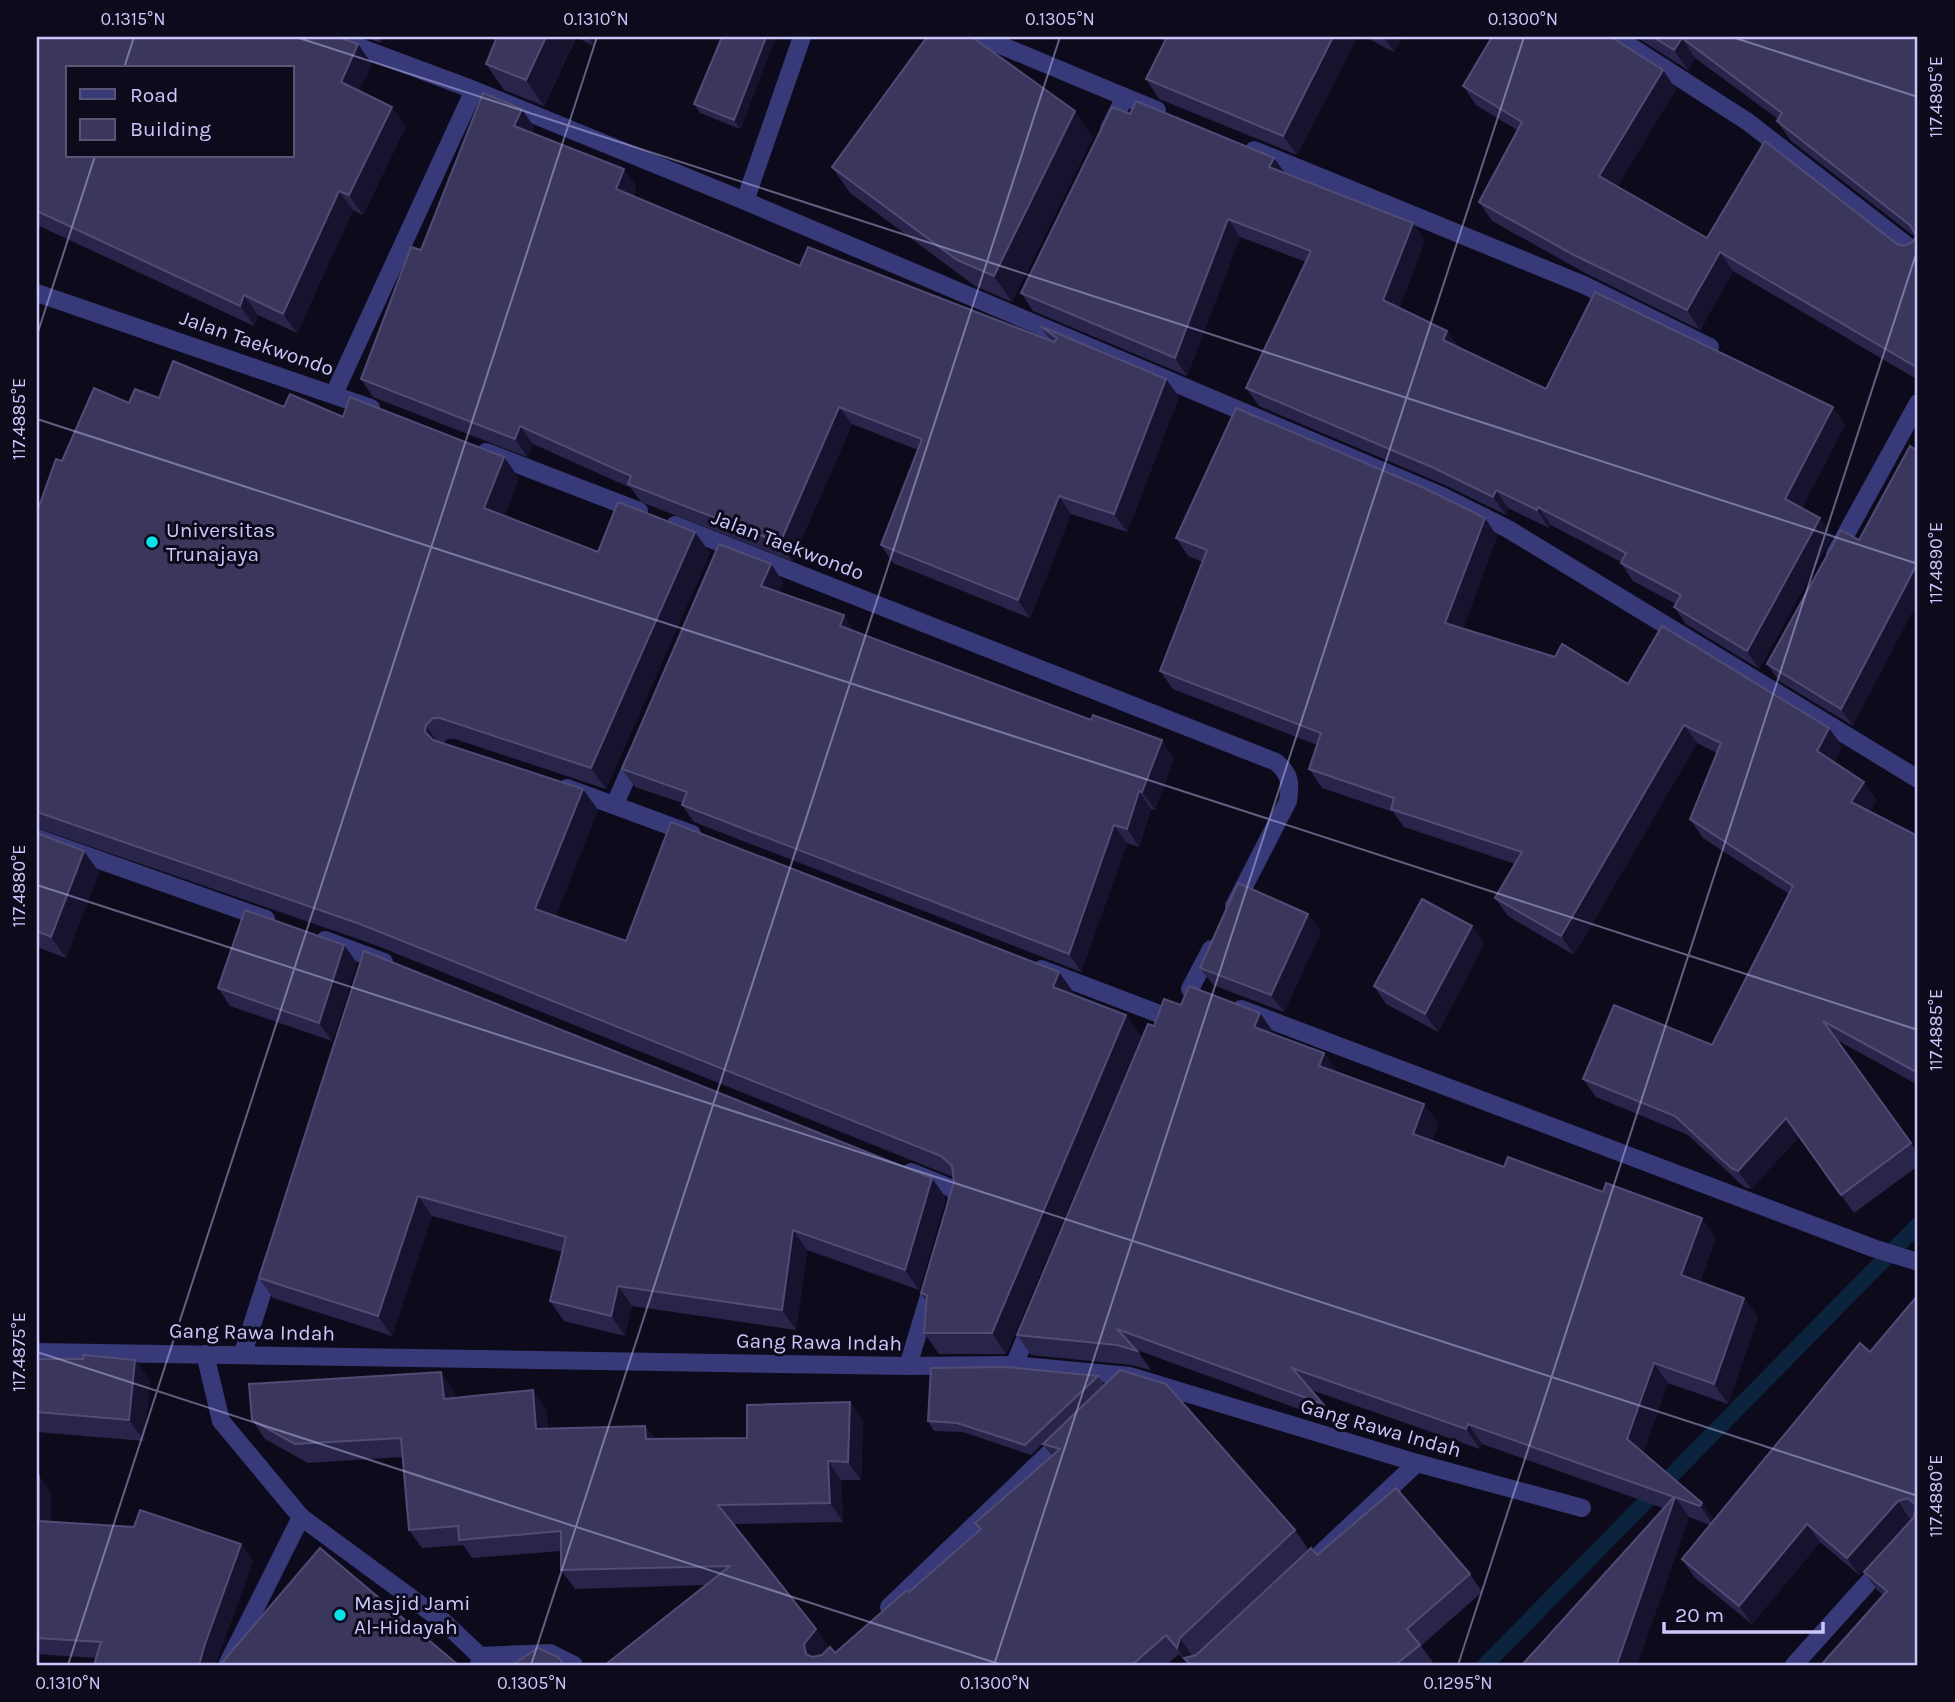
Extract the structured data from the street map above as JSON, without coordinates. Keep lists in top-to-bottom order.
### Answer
{
  "streets": {
    "street": ["Jalan Taekwondo", "Gang Rawa Indah"]
  },
  "places": ["Universitas Trunajaya", "Masjid Jami Al-Hidayah"],
  "legend": ["Road", "Building"],
  "scale_bar": "20 m",
  "coordinates": [
    "0.1315°N",
    "0.1310°N",
    "0.1305°N",
    "0.1300°N",
    "117.4895°E",
    "117.4885°E",
    "117.4890°E",
    "117.4880°E",
    "117.4875°E",
    "0.1295°N"
  ]
}
